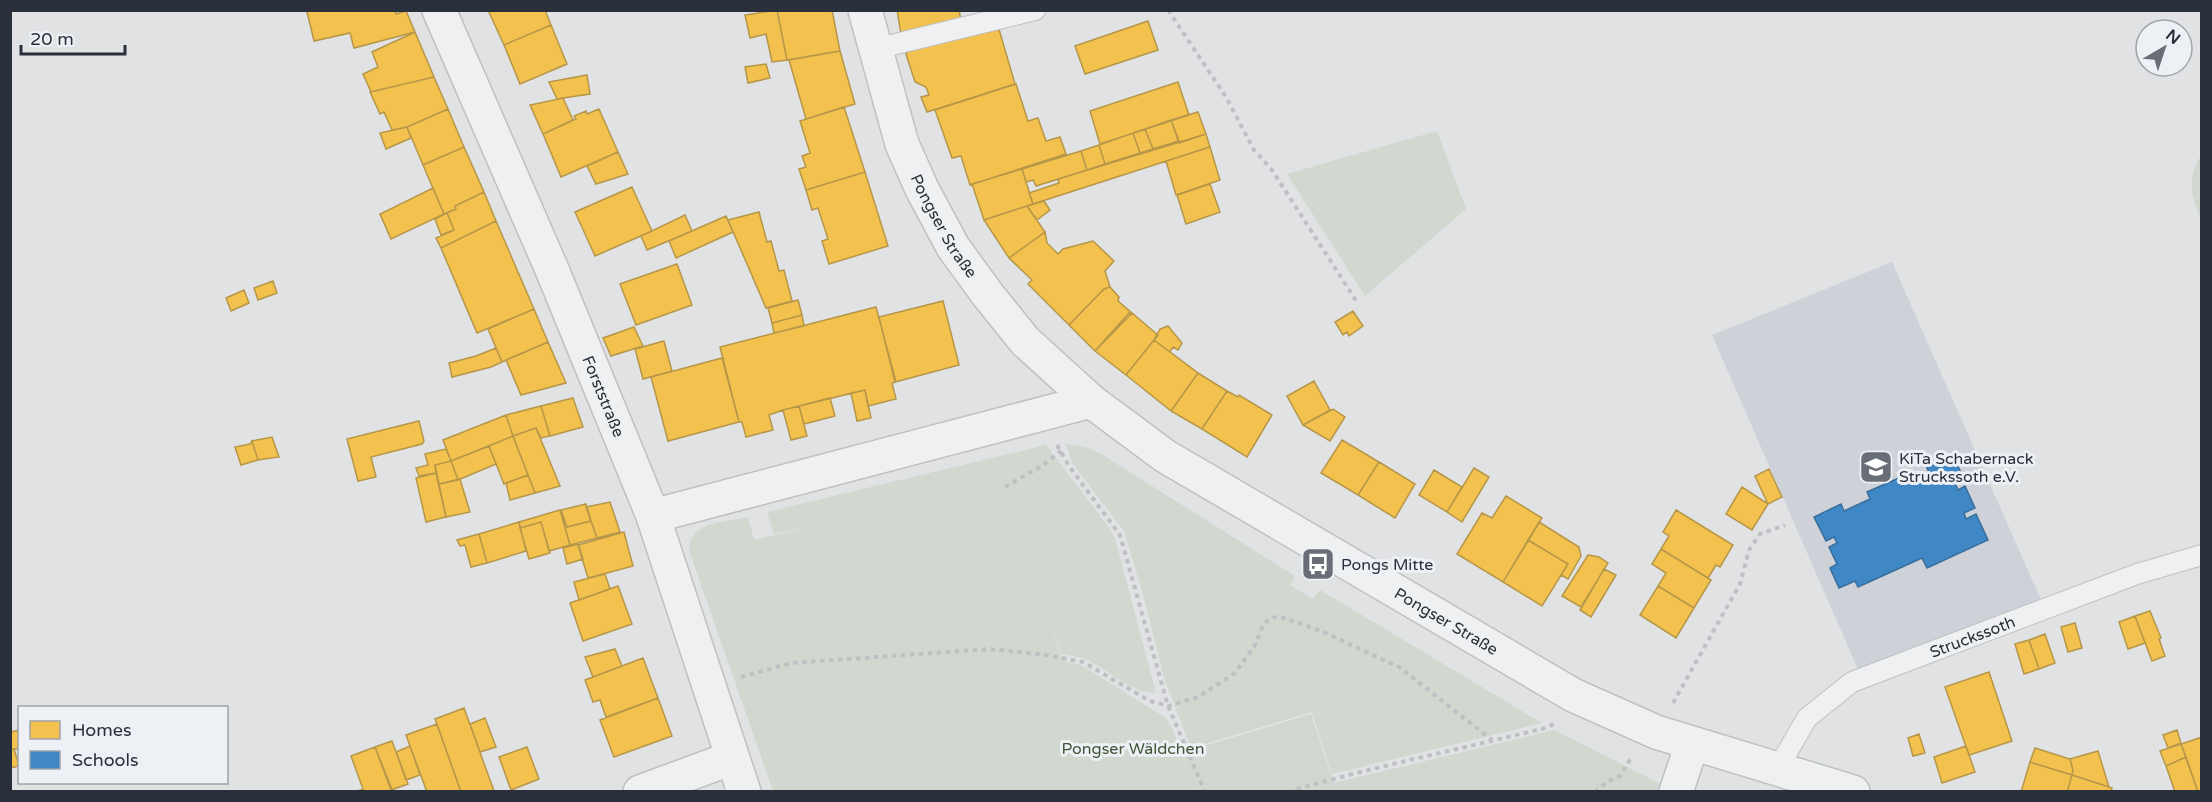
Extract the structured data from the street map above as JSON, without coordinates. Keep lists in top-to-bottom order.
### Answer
{
  "streets": {
    "street": ["Pongser Straße", "Forststraße"],
    "lane": ["Struckssoth"]
  },
  "crossings": [
    ["Pongser Straße", "Struckssoth"]
  ],
  "parks": ["Pongser Wäldchen"],
  "places": {
    "school or university": ["KiTa Schabernack Struckssoth e.V."],
    "bus stop": ["Pongs Mitte"]
  },
  "legend": ["Homes", "Schools"],
  "scale_bar": "20 m",
  "north": "top right"
}
